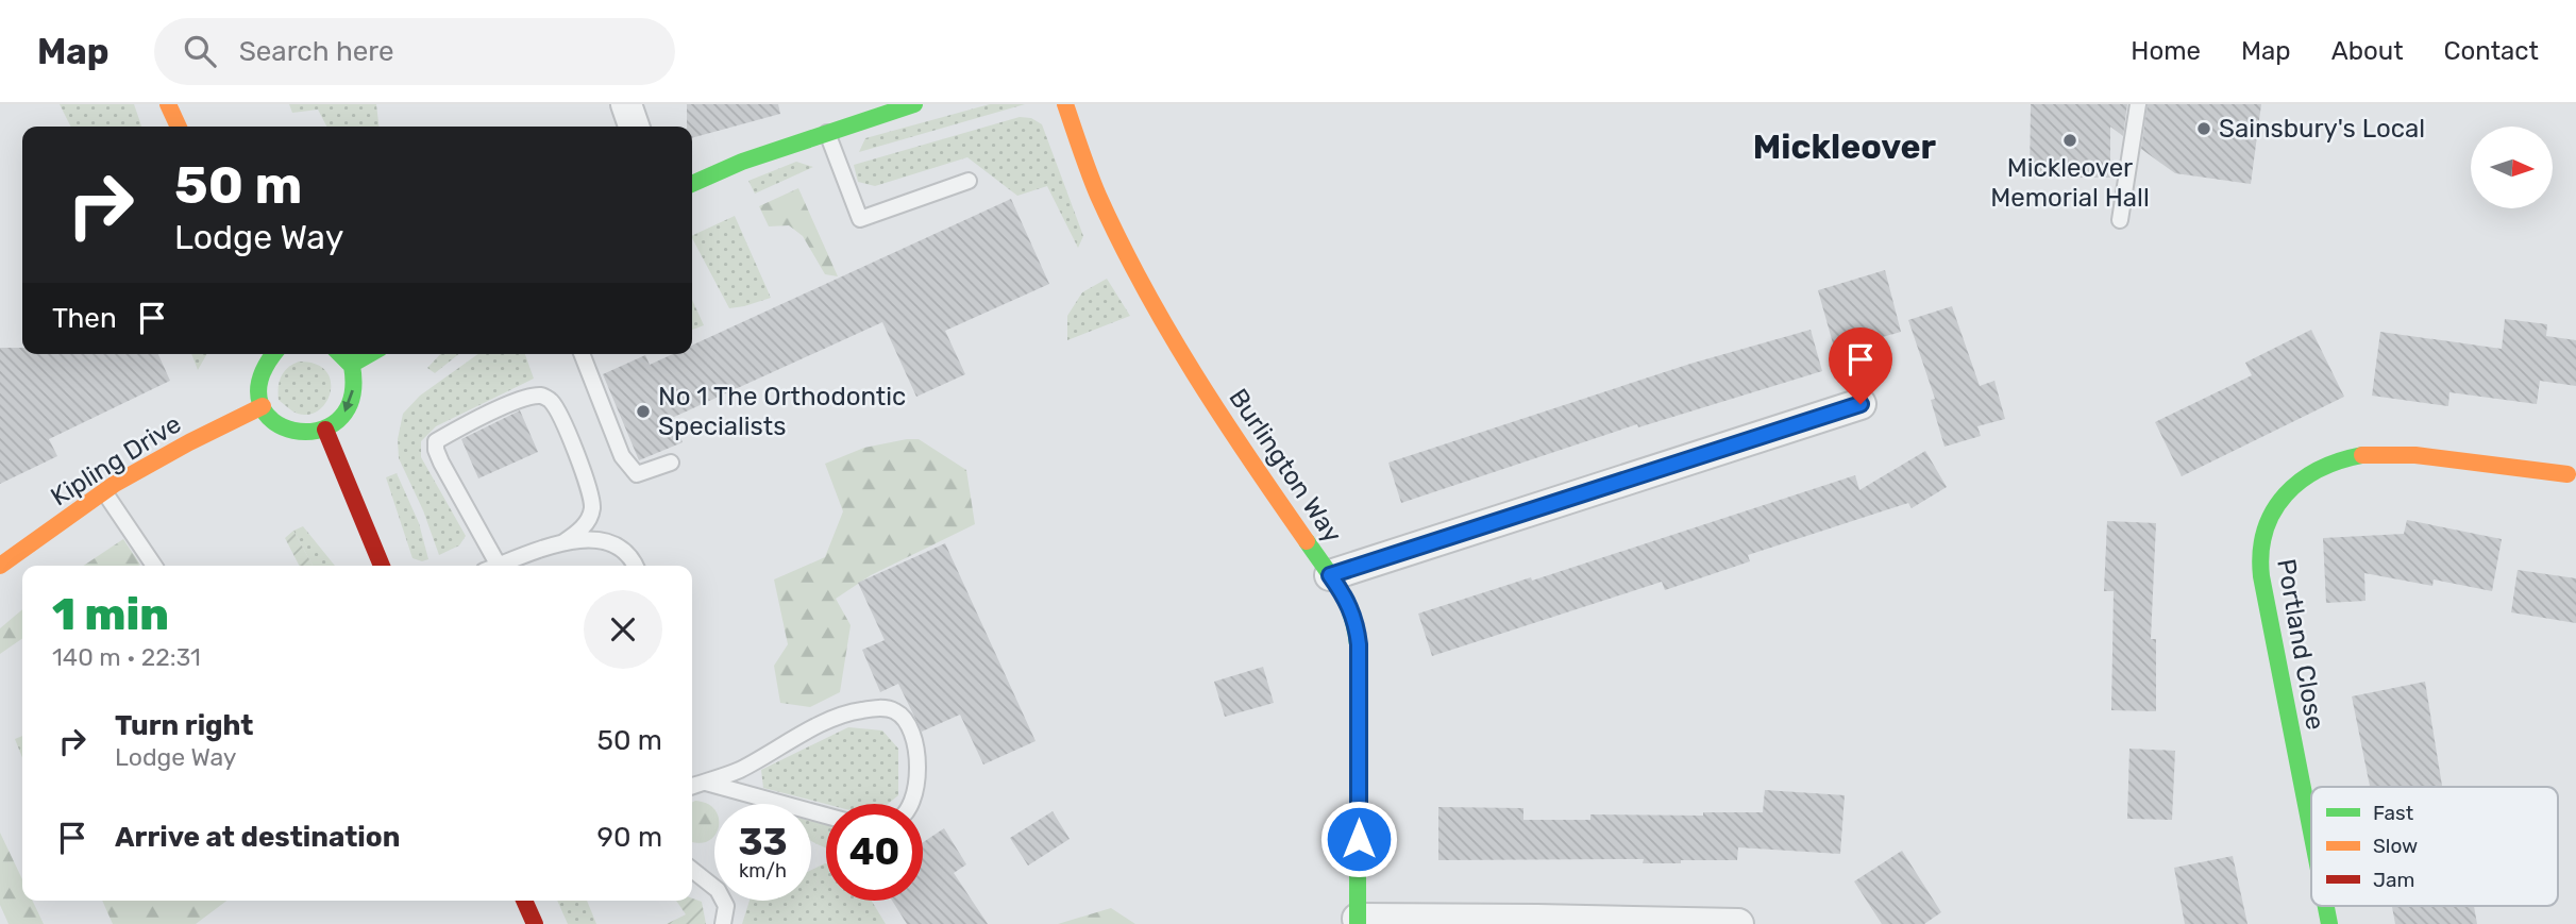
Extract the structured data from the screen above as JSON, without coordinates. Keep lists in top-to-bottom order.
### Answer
{
  "streets": {
    "street": ["Kipling Drive", "Burlington Way", "Portland Close"]
  },
  "districts": ["Mickleover"],
  "places": ["Sainsbury's Local", "Mickleover Memorial Hall", "No 1 The Orthodontic Specialists"],
  "legend": ["Fast", "Slow", "Jam"],
  "north": "right",
  "page": {
    "header": "Map",
    "search": "Search here",
    "nav": [
      "Home",
      "Map",
      "About",
      "Contact"
    ],
    "turn": ["50 m", "Lodge Way"],
    "then": "Then",
    "heading": ["1 min", "140 m · 22:31"],
    "list": [
      {
        "name": "Turn right",
        "note": "Lodge Way",
        "value": "50 m"
      },
      {
        "name": "Arrive at destination",
        "value": "90 m"
      }
    ],
    "speed": "33 km/h",
    "limit": "40"
  }
}
